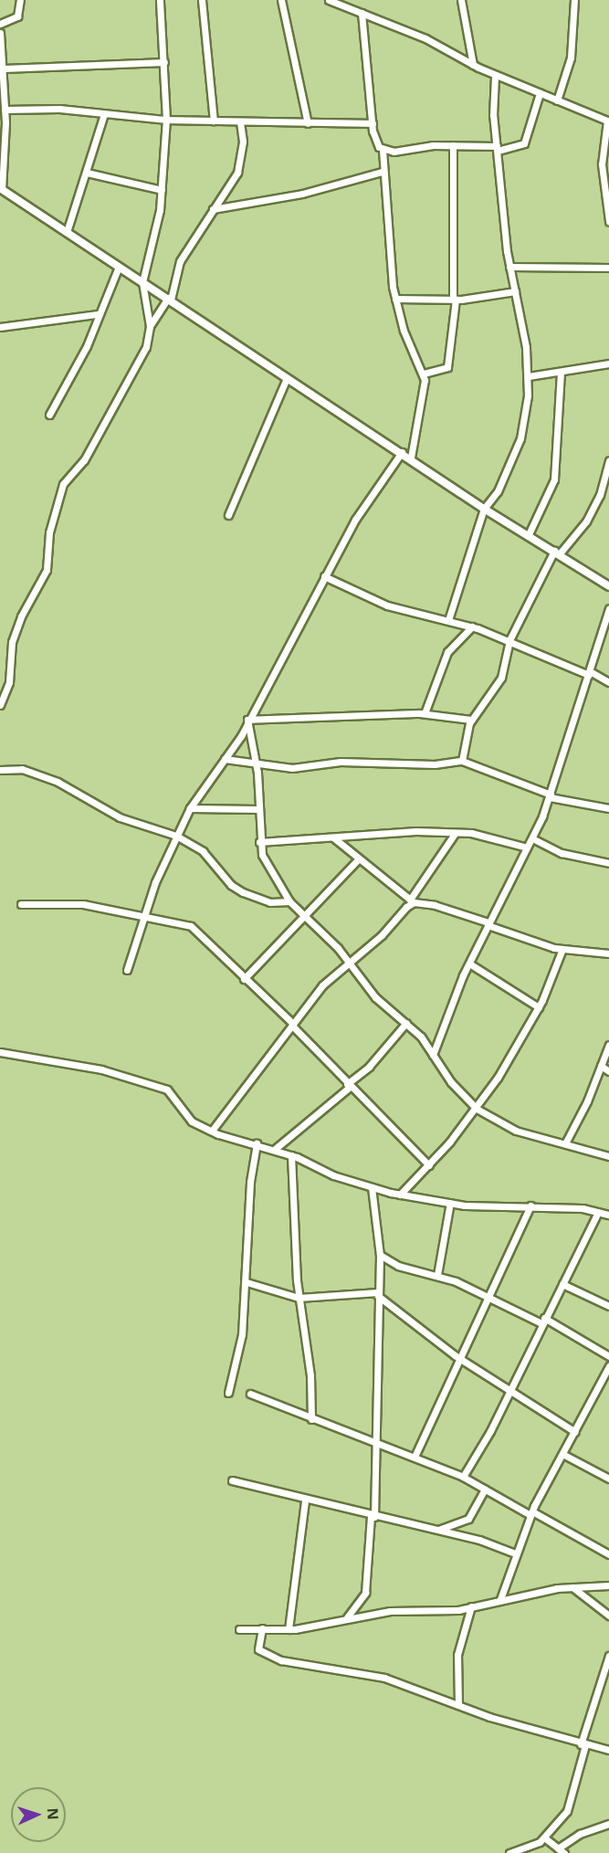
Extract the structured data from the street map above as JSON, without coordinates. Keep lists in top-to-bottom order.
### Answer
{
  "north": "right"
}
